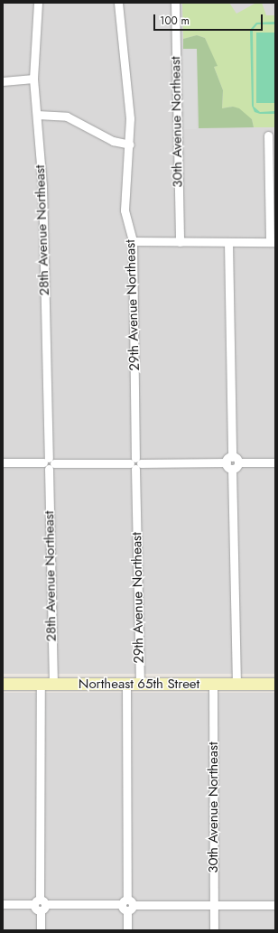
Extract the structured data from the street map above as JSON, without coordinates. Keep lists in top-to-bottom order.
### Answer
{
  "streets": {
    "main road": ["Northeast 65th Street"],
    "street": ["30th Avenue Northeast", "28th Avenue Northeast", "29th Avenue Northeast"]
  },
  "crossings": [
    ["30th Avenue Northeast", "Northeast 65th Street"],
    ["28th Avenue Northeast", "Northeast 65th Street"],
    ["29th Avenue Northeast", "Northeast 65th Street"]
  ],
  "scale_bar": "100 m"
}
